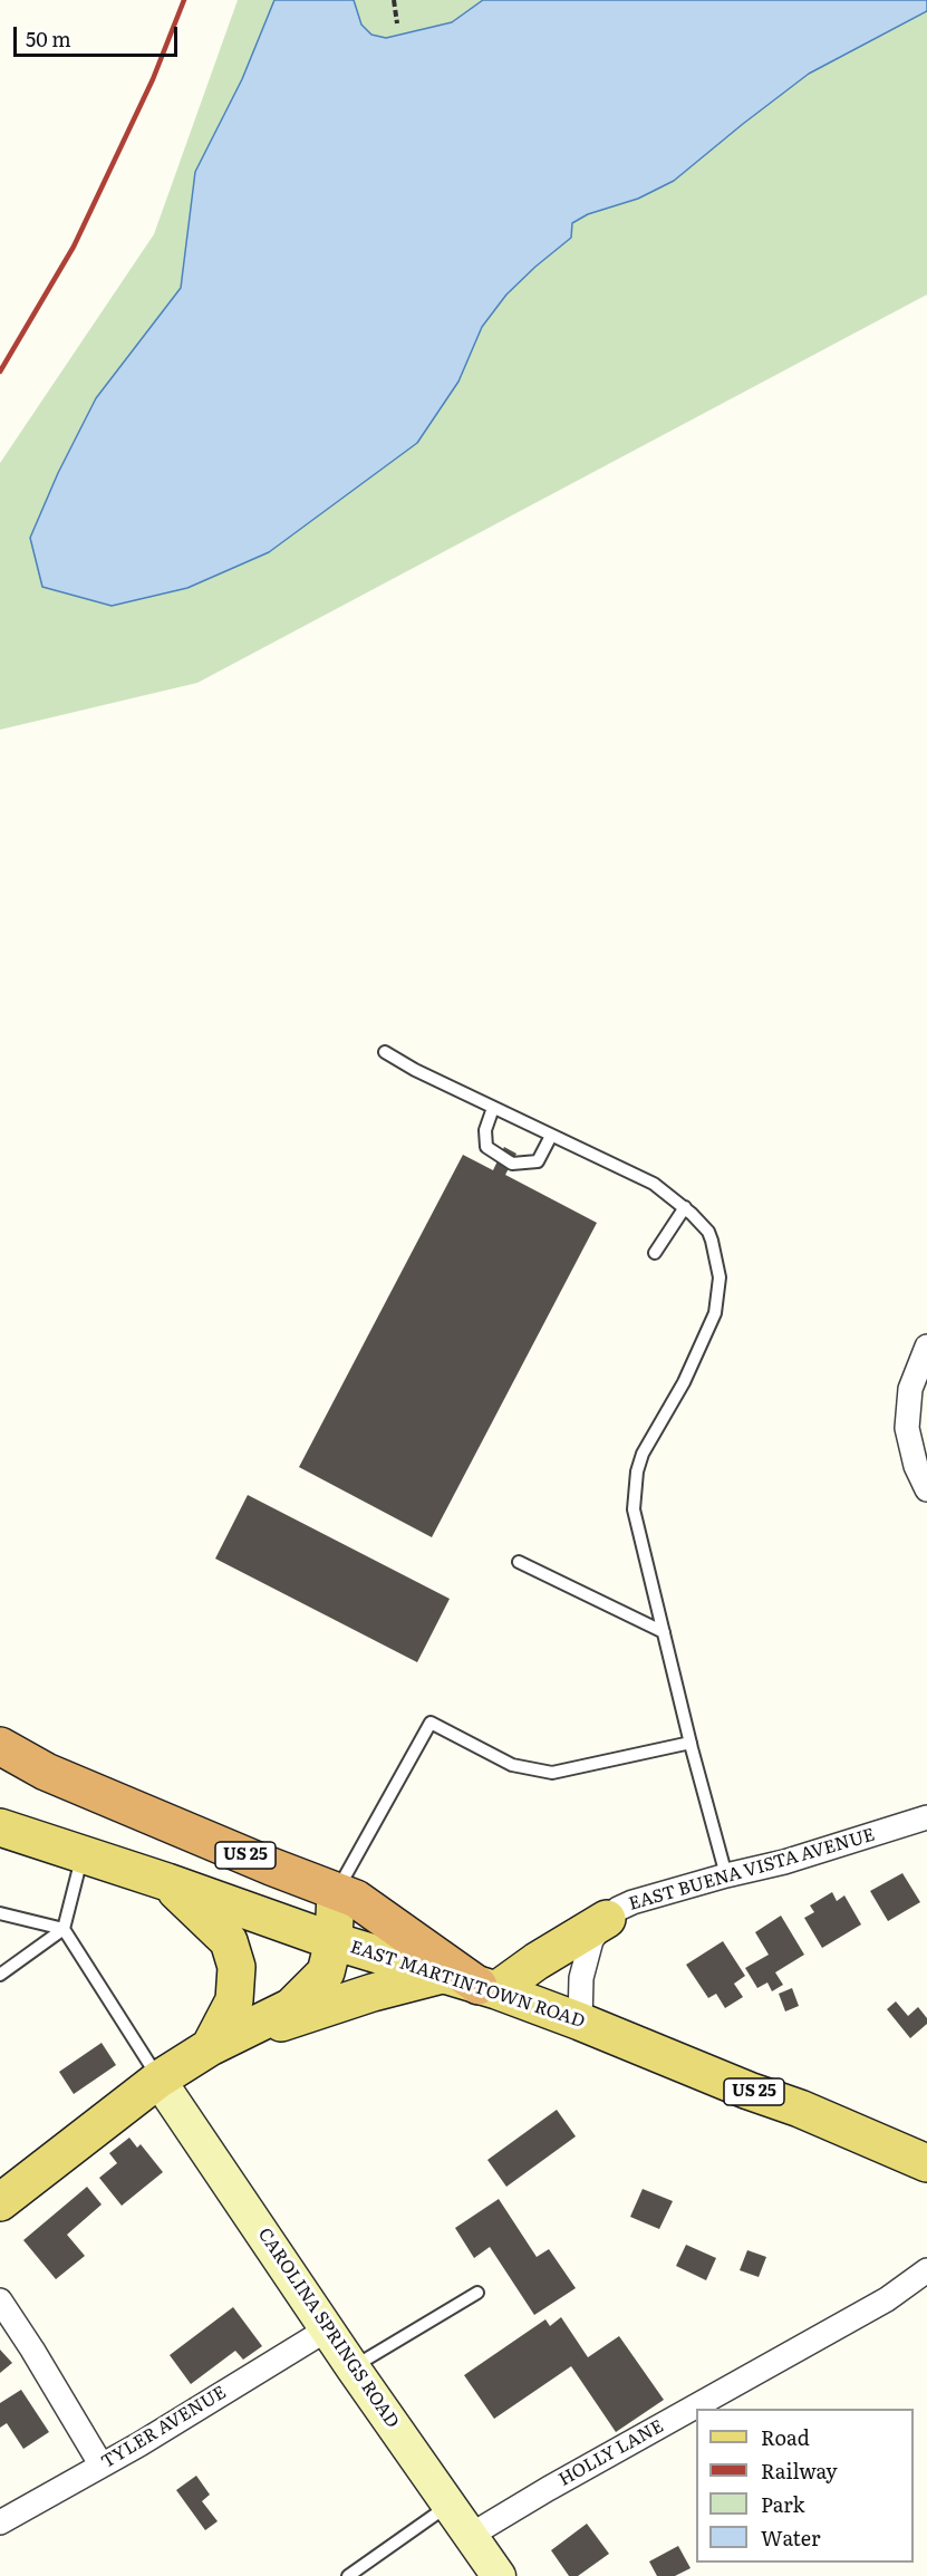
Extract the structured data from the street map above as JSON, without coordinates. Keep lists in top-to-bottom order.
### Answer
{
  "streets": {
    "highway": ["US 25"],
    "main road": ["EAST MARTINTOWN ROAD"],
    "street": [
      "EAST BUENA VISTA AVENUE",
      "CAROLINA SPRINGS ROAD",
      "TYLER AVENUE",
      "HOLLY LANE"
    ]
  },
  "crossings": [
    ["US 25", "EAST MARTINTOWN ROAD"],
    ["EAST BUENA VISTA AVENUE", "EAST MARTINTOWN ROAD"],
    ["CAROLINA SPRINGS ROAD", "TYLER AVENUE"],
    ["CAROLINA SPRINGS ROAD", "HOLLY LANE"]
  ],
  "legend": [
    "Road",
    "Railway",
    "Park",
    "Water"
  ],
  "scale_bar": "50 m"
}
